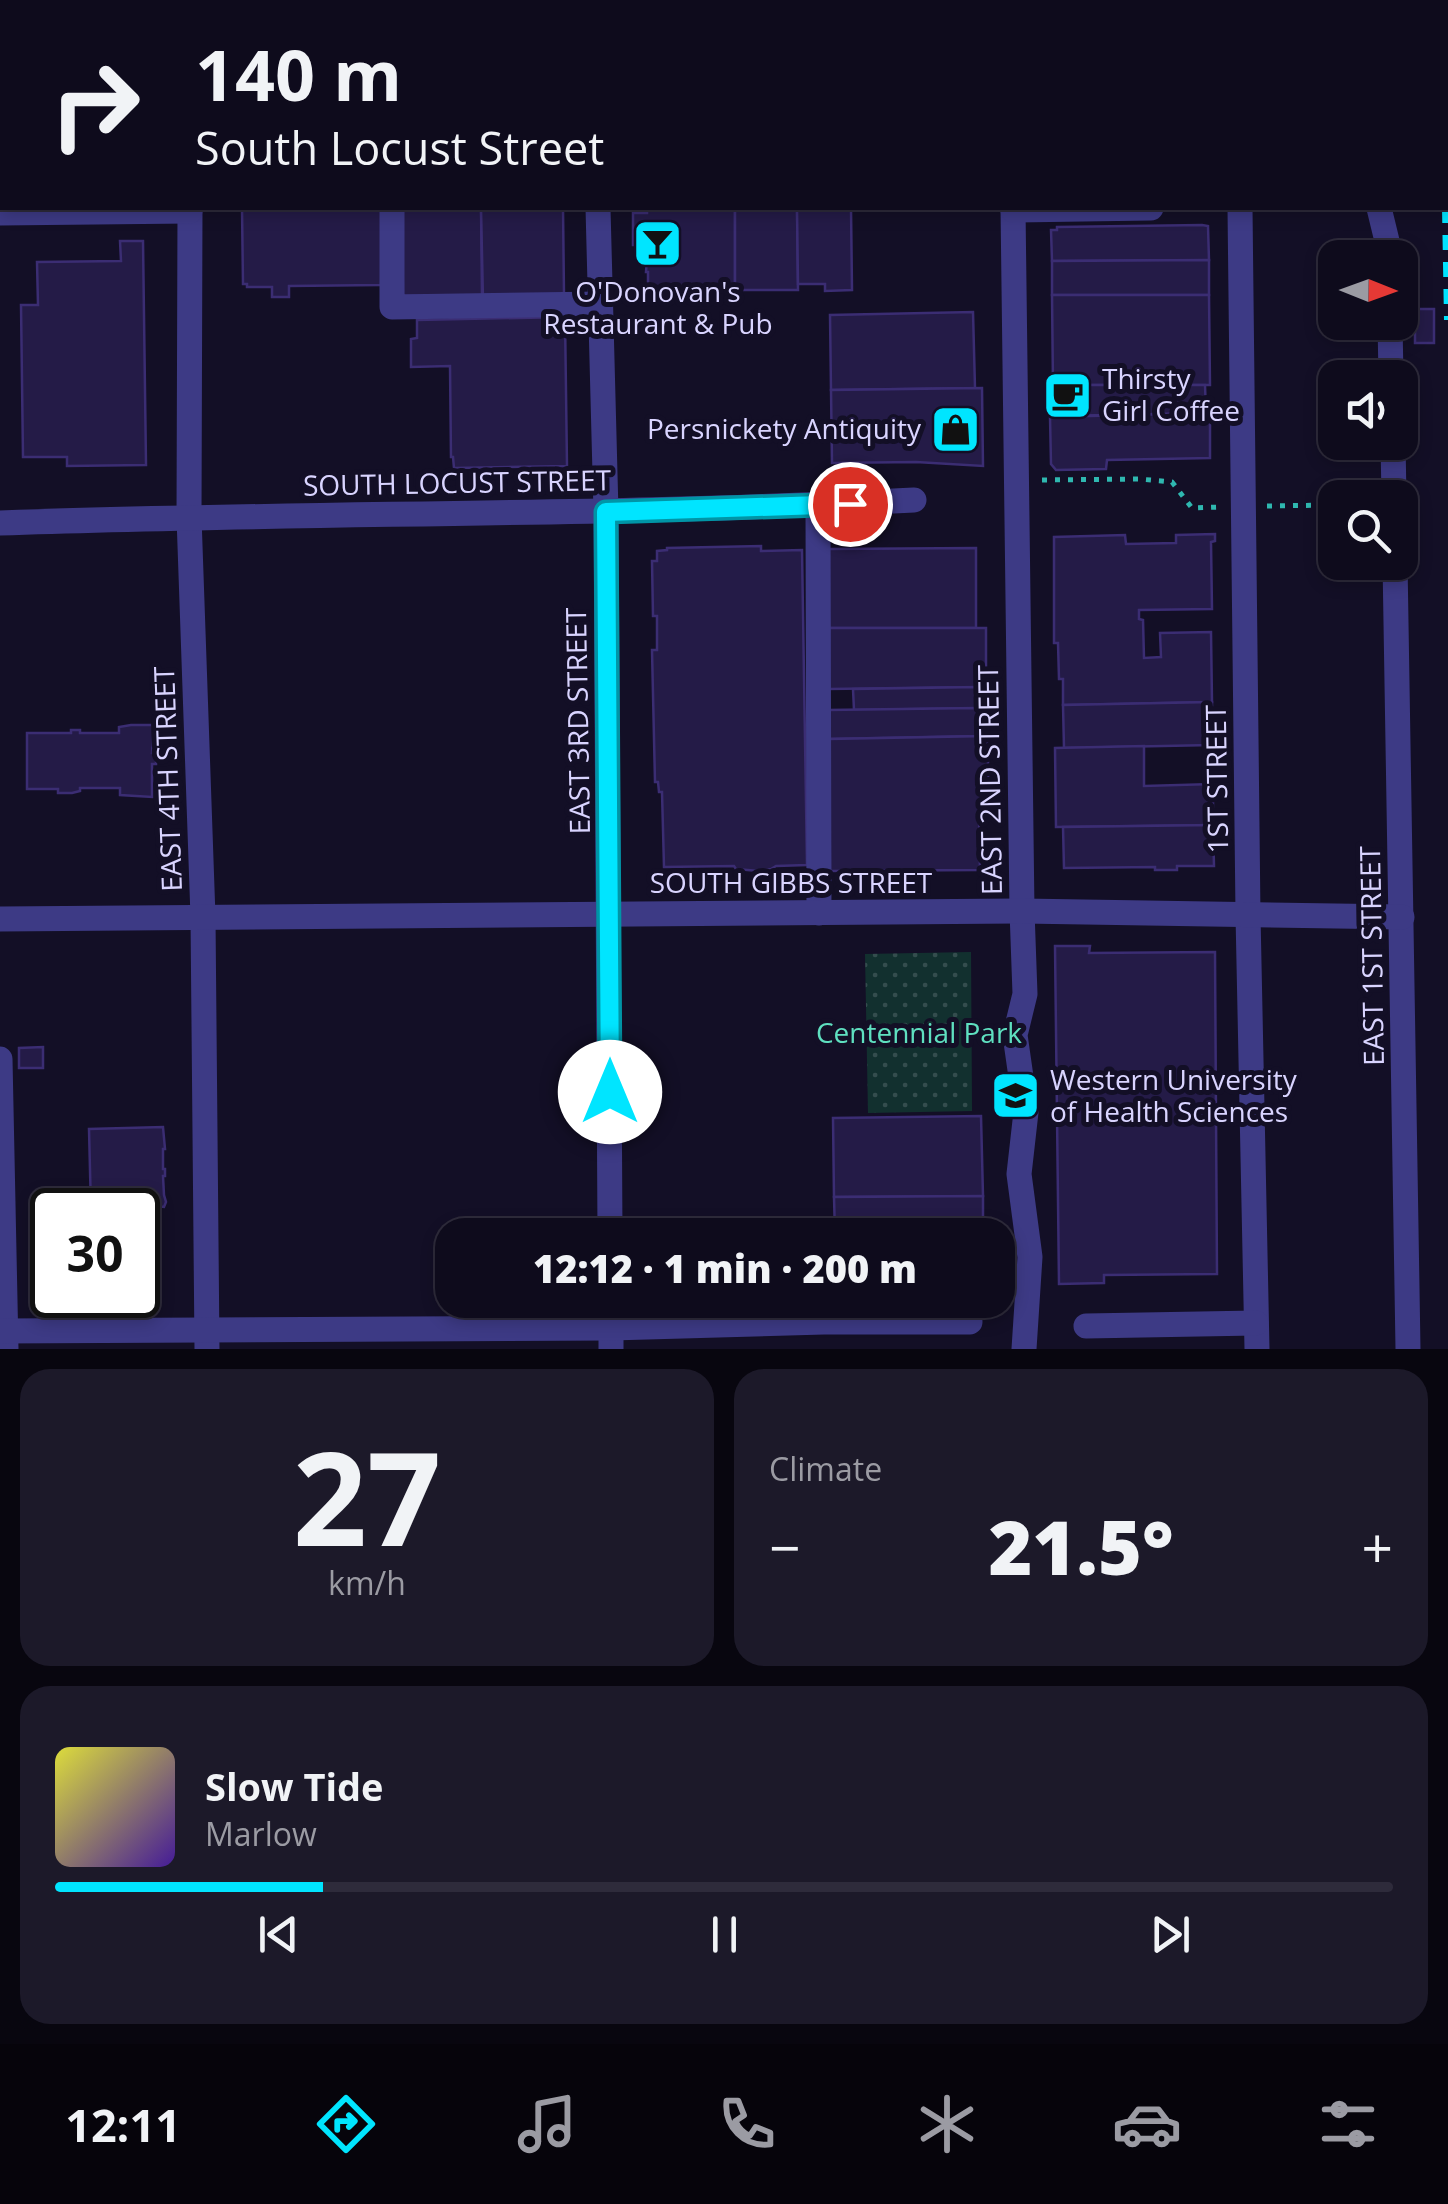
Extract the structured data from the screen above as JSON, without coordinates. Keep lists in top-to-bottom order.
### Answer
{
  "streets": {
    "street": [
      "SOUTH LOCUST STREET",
      "EAST 3RD STREET",
      "EAST 4TH STREET",
      "1ST STREET",
      "EAST 2ND STREET",
      "SOUTH GIBBS STREET",
      "EAST 1ST STREET"
    ]
  },
  "crossings": [
    ["SOUTH LOCUST STREET", "EAST 3RD STREET"],
    ["SOUTH LOCUST STREET", "EAST 4TH STREET"],
    ["EAST 3RD STREET", "SOUTH GIBBS STREET"],
    ["EAST 4TH STREET", "SOUTH GIBBS STREET"],
    ["1ST STREET", "SOUTH GIBBS STREET"],
    ["EAST 2ND STREET", "SOUTH GIBBS STREET"],
    ["SOUTH GIBBS STREET", "EAST 1ST STREET"]
  ],
  "parks": ["Centennial Park"],
  "places": {
    "bar": ["O'Donovan's Restaurant & Pub"],
    "cafe": ["Thirsty Girl Coffee"],
    "shop": ["Persnickety Antiquity"],
    "school or university": ["Western University of Health Sciences"]
  },
  "north": "right",
  "page": {
    "turn": ["140 m", "South Locust Street"],
    "limit": "30",
    "trip": "12:12 · 1 min · 200 m",
    "tile": [
      ["27", "km/h"],
      "Climate"
    ],
    "heat": ["−", "21.5°", "+"],
    "song": ["Slow Tide", "Marlow"],
    "tabs": "12:11"
  }
}
